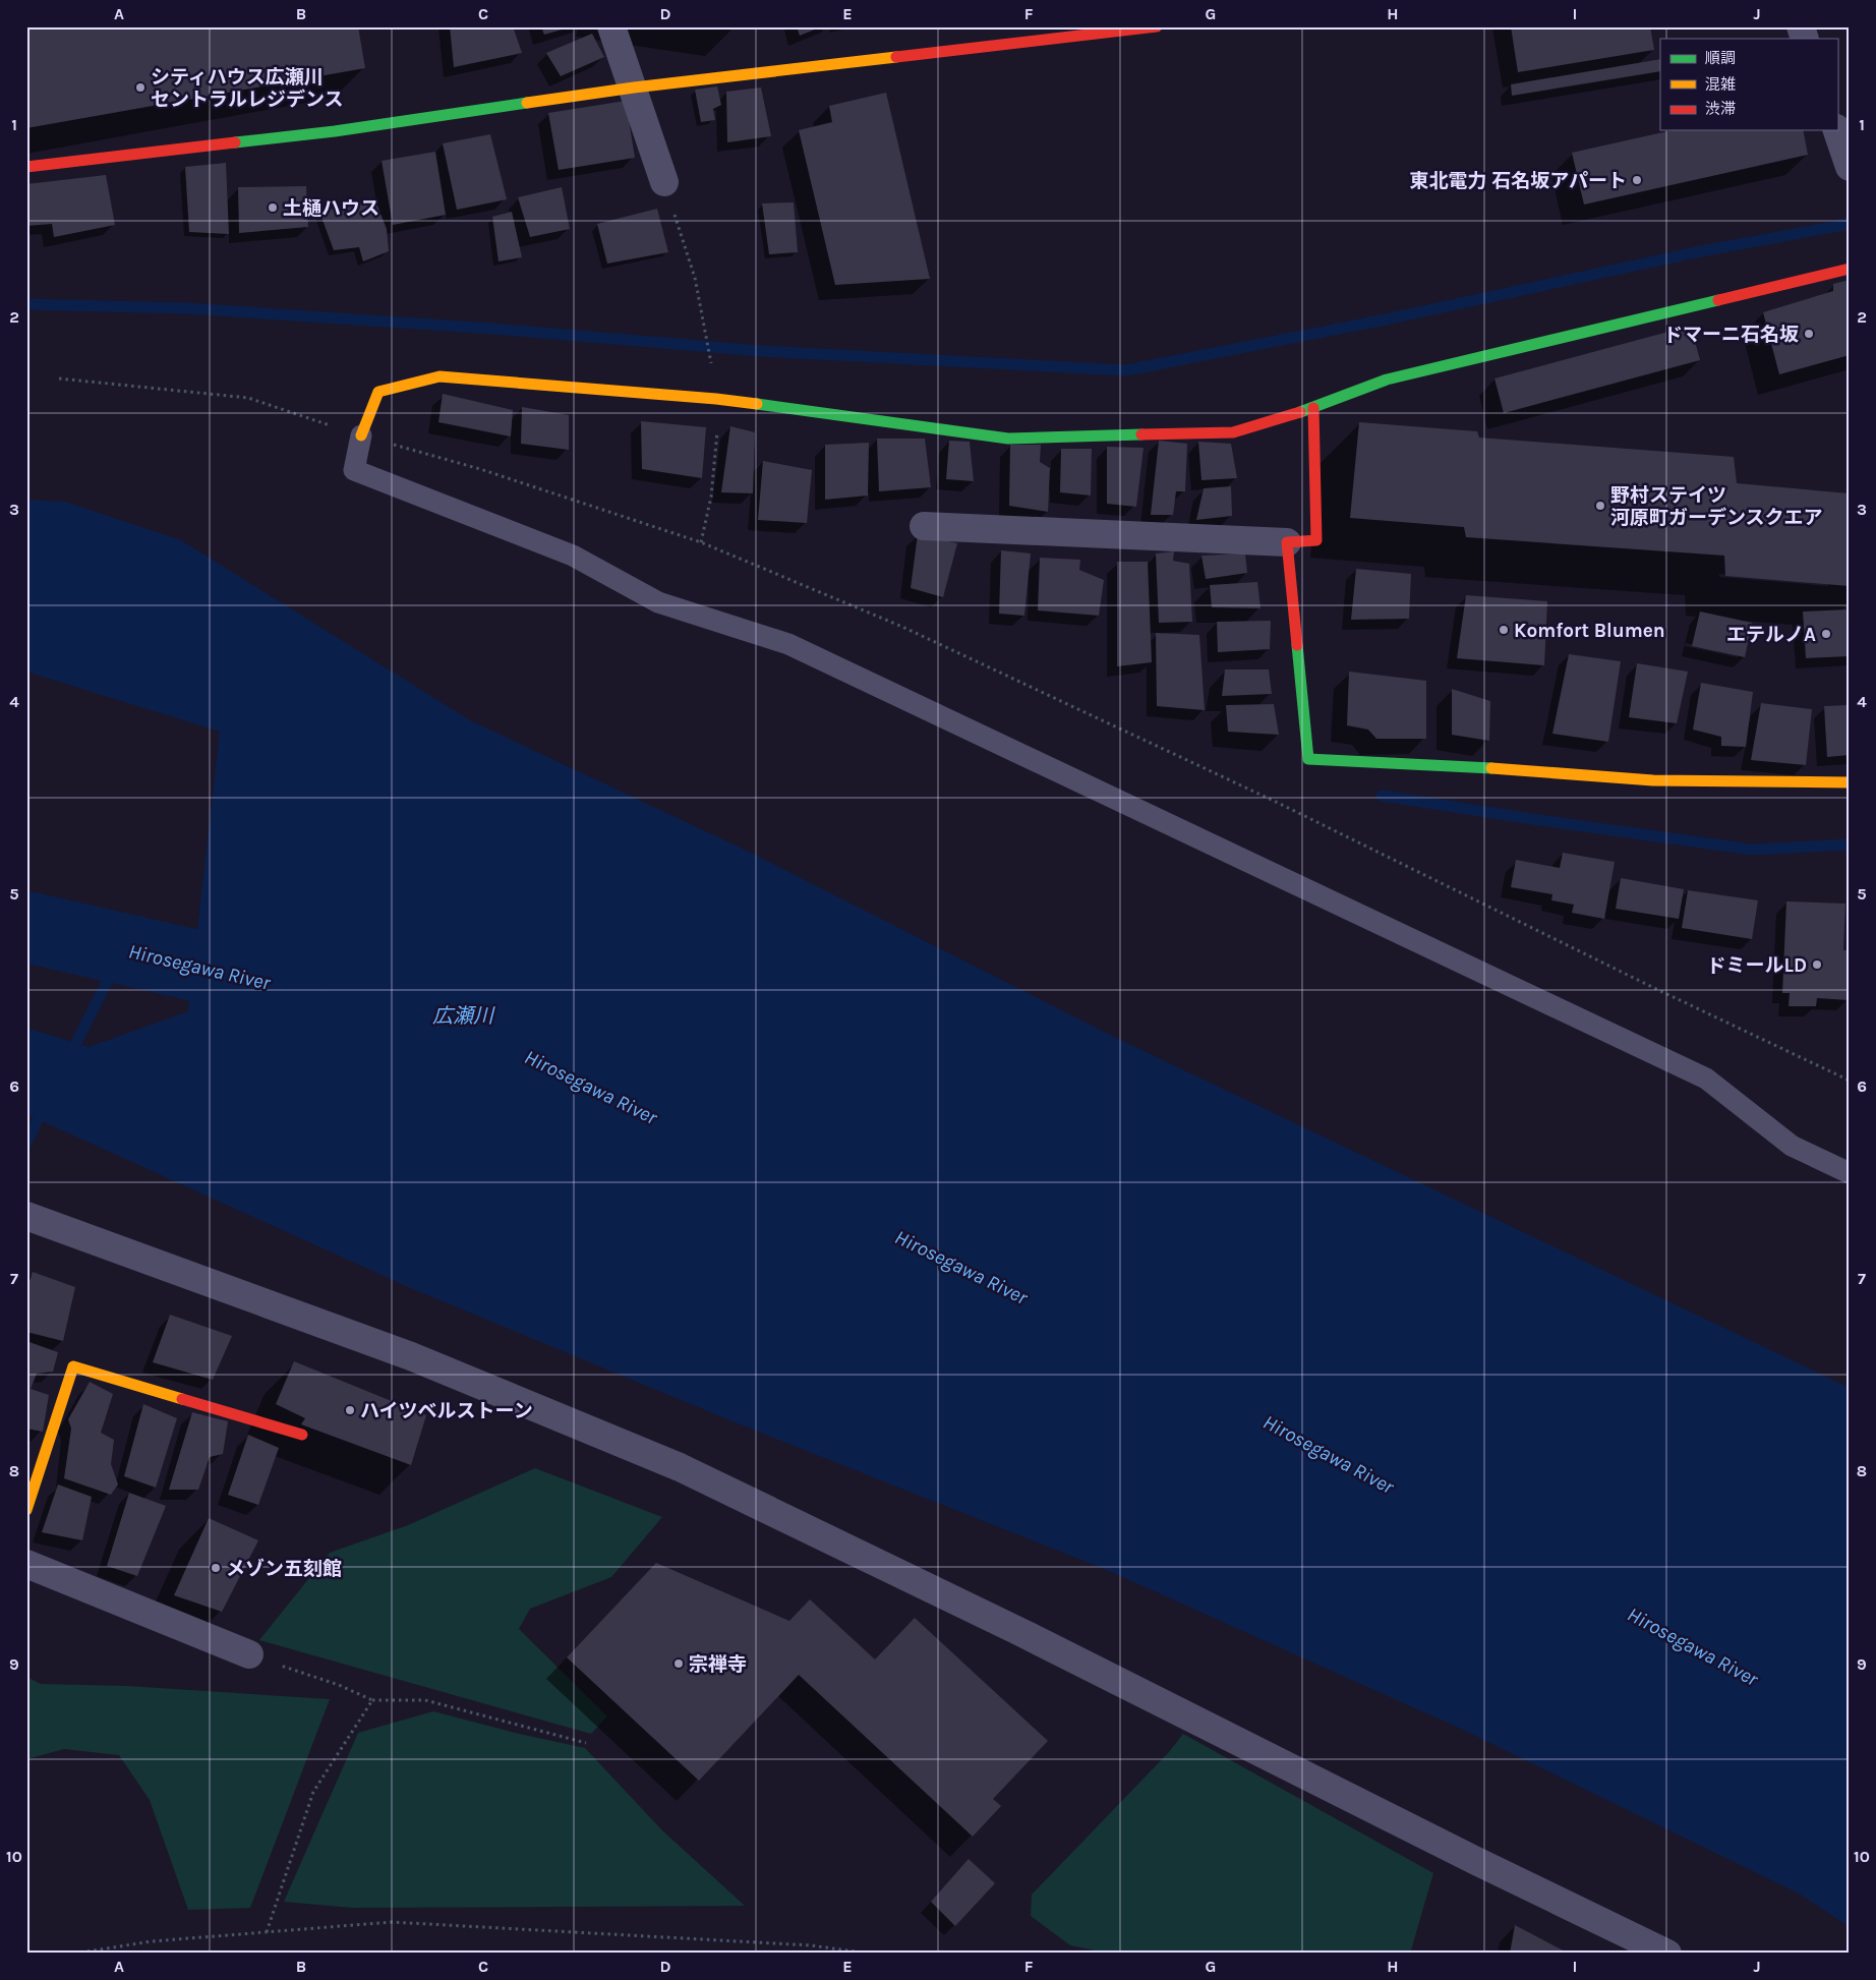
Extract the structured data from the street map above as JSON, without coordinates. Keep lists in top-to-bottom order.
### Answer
{
  "water": ["Hirosegawa River", "広瀬川"],
  "places": [
    "シティハウス広瀬川 セントラルレジデンス",
    "東北電力 石名坂アパート",
    "土樋ハウス",
    "ドマーニ石名坂",
    "野村ステイツ 河原町ガーデンスクエア",
    "Komfort Blumen",
    "エテルノA",
    "ドミールLD",
    "ハイツベルストーン",
    "メゾン五刻館",
    "宗禅寺"
  ],
  "legend": ["順調", "混雑", "渋滞"],
  "grid": {
    "columns": [
      "A",
      "B",
      "C",
      "D",
      "E",
      "F",
      "G",
      "H",
      "I",
      "J"
    ],
    "rows": [
      "1",
      "2",
      "3",
      "4",
      "5",
      "6",
      "7",
      "8",
      "9",
      "10"
    ]
  }
}
